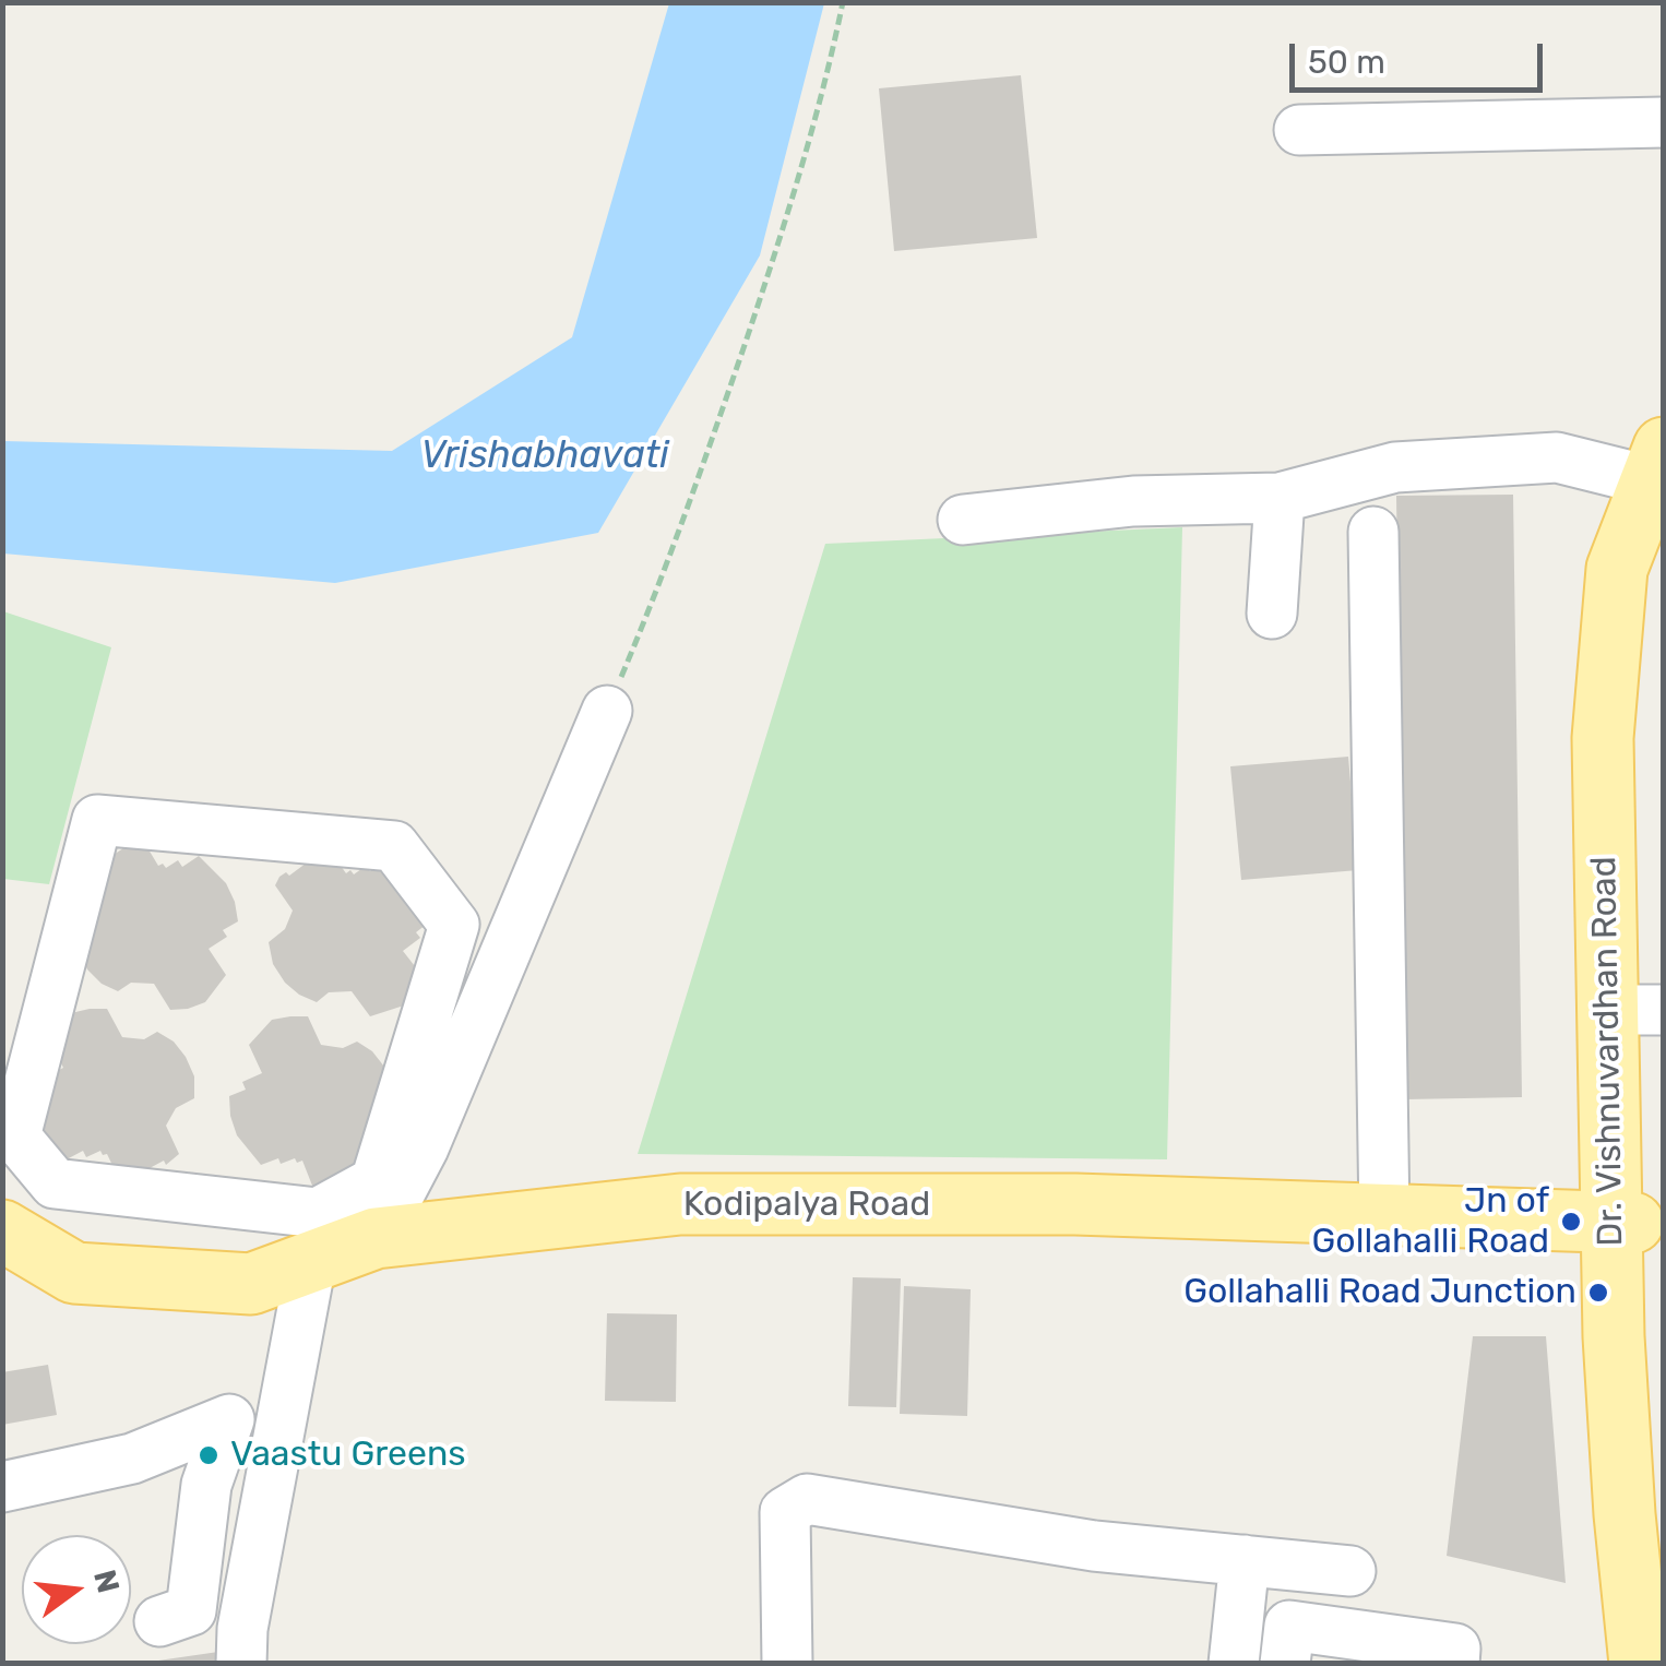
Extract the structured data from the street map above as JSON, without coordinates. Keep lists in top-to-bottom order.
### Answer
{
  "streets": {
    "main road": ["Dr. Vishnuvardhan Road", "Kodipalya Road"]
  },
  "crossings": [
    ["Dr. Vishnuvardhan Road", "Kodipalya Road"]
  ],
  "water": ["Vrishabhavati"],
  "places": ["Jn of Gollahalli Road", "Gollahalli Road Junction", "Vaastu Greens"],
  "scale_bar": "50 m",
  "north": "right"
}
